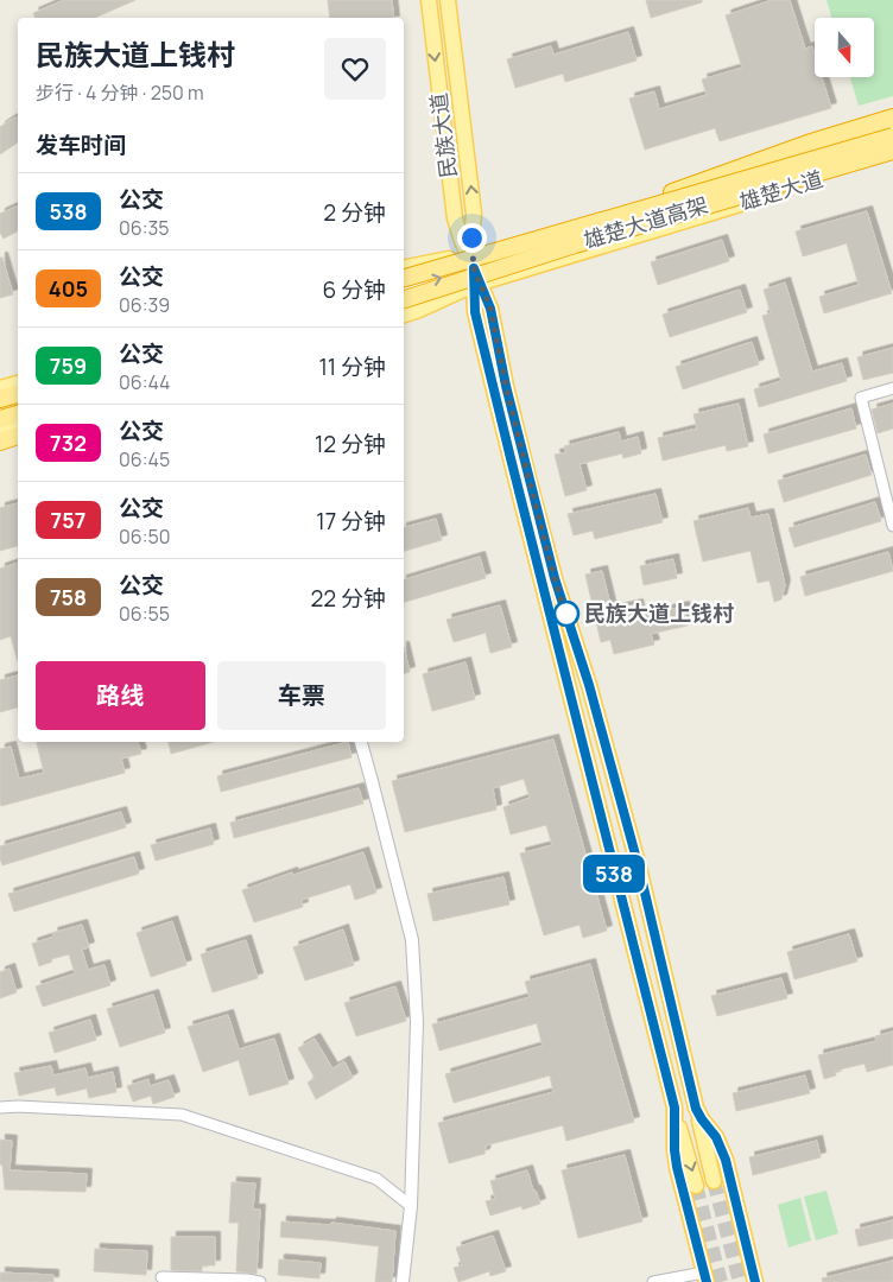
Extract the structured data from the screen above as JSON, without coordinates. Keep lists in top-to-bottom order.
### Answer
{
  "streets": {
    "highway": ["雄楚大道高架"],
    "main road": ["民族大道", "雄楚大道"]
  },
  "crossings": [
    ["民族大道", "雄楚大道"]
  ],
  "places": ["民族大道上钱村"],
  "lines": ["bus line 538"],
  "north": "bottom",
  "page": {
    "on_map": "538",
    "heading": [
      ["民族大道上钱村", "步行 · 4 分钟 · 250 m"],
      "发车时间"
    ],
    "list": [
      {
        "mark": "538",
        "name": "公交",
        "note": "06:35",
        "value": "2 分钟"
      },
      {
        "mark": "405",
        "name": "公交",
        "note": "06:39",
        "value": "6 分钟"
      },
      {
        "mark": "759",
        "name": "公交",
        "note": "06:44",
        "value": "11 分钟"
      },
      {
        "mark": "732",
        "name": "公交",
        "note": "06:45",
        "value": "12 分钟"
      },
      {
        "mark": "757",
        "name": "公交",
        "note": "06:50",
        "value": "17 分钟"
      },
      {
        "mark": "758",
        "name": "公交",
        "note": "06:55",
        "value": "22 分钟"
      }
    ],
    "buttons": ["路线", "车票"]
  }
}
